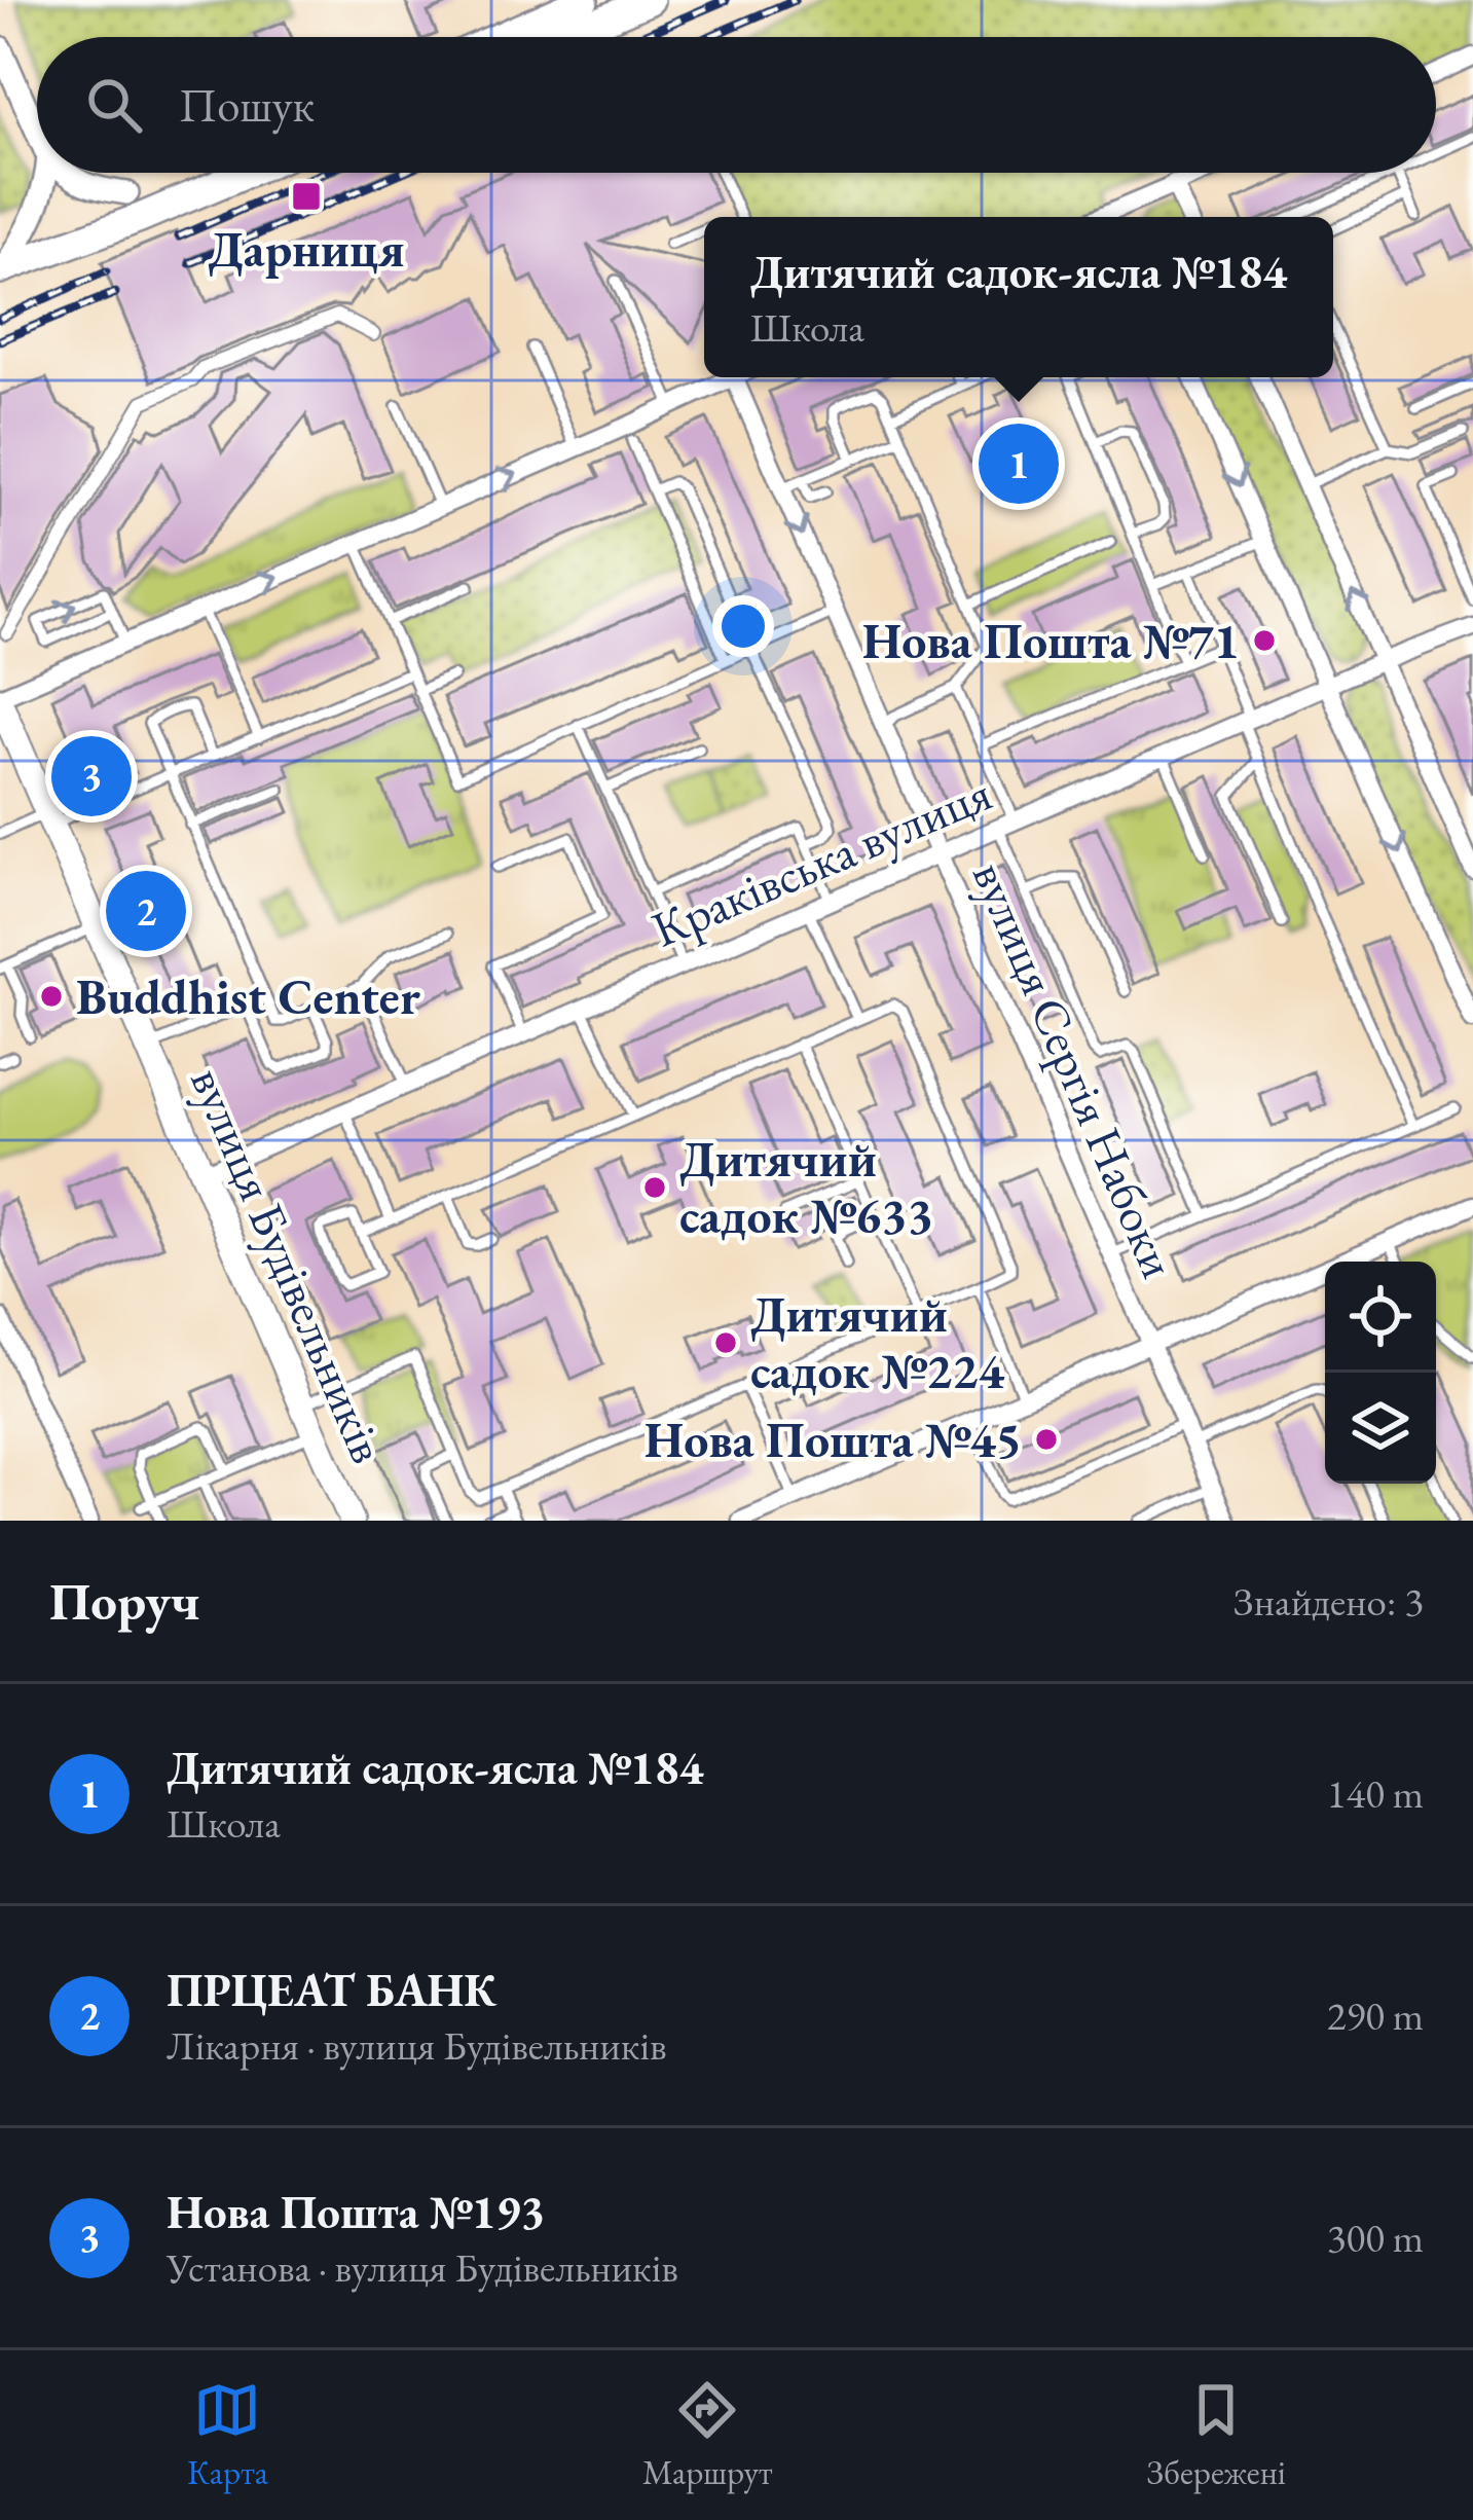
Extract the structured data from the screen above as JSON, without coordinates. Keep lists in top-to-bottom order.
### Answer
{
  "streets": {
    "main road": ["вулиця Будівельників"],
    "street": ["Краківська вулиця", "вулиця Сергія Набоки"]
  },
  "crossings": [
    ["Краківська вулиця", "вулиця Сергія Набоки"],
    ["Краківська вулиця", "вулиця Будівельників"]
  ],
  "places": {
    "transit": ["Дарниця"],
    "other": [
      "Нова Пошта №71",
      "Buddhist Center",
      "Дитячий садок №633",
      "Дитячий садок №224",
      "Нова Пошта №45"
    ]
  },
  "page": {
    "search": "Пошук",
    "popup": ["Дитячий садок-ясла №184", "Школа"],
    "pins": ["1", "3", "2"],
    "heading": ["Поруч", "Знайдено: 3"],
    "list": [
      {
        "mark": "1",
        "name": "Дитячий садок-ясла №184",
        "note": "Школа",
        "value": "140 m"
      },
      {
        "mark": "2",
        "name": "ПРЦЕАТ БАНК",
        "note": "Лікарня · вулиця Будівельників",
        "value": "290 m"
      },
      {
        "mark": "3",
        "name": "Нова Пошта №193",
        "note": "Установа · вулиця Будівельників",
        "value": "300 m"
      }
    ],
    "nav": ["Карта", "Маршрут", "Збережені"]
  }
}
